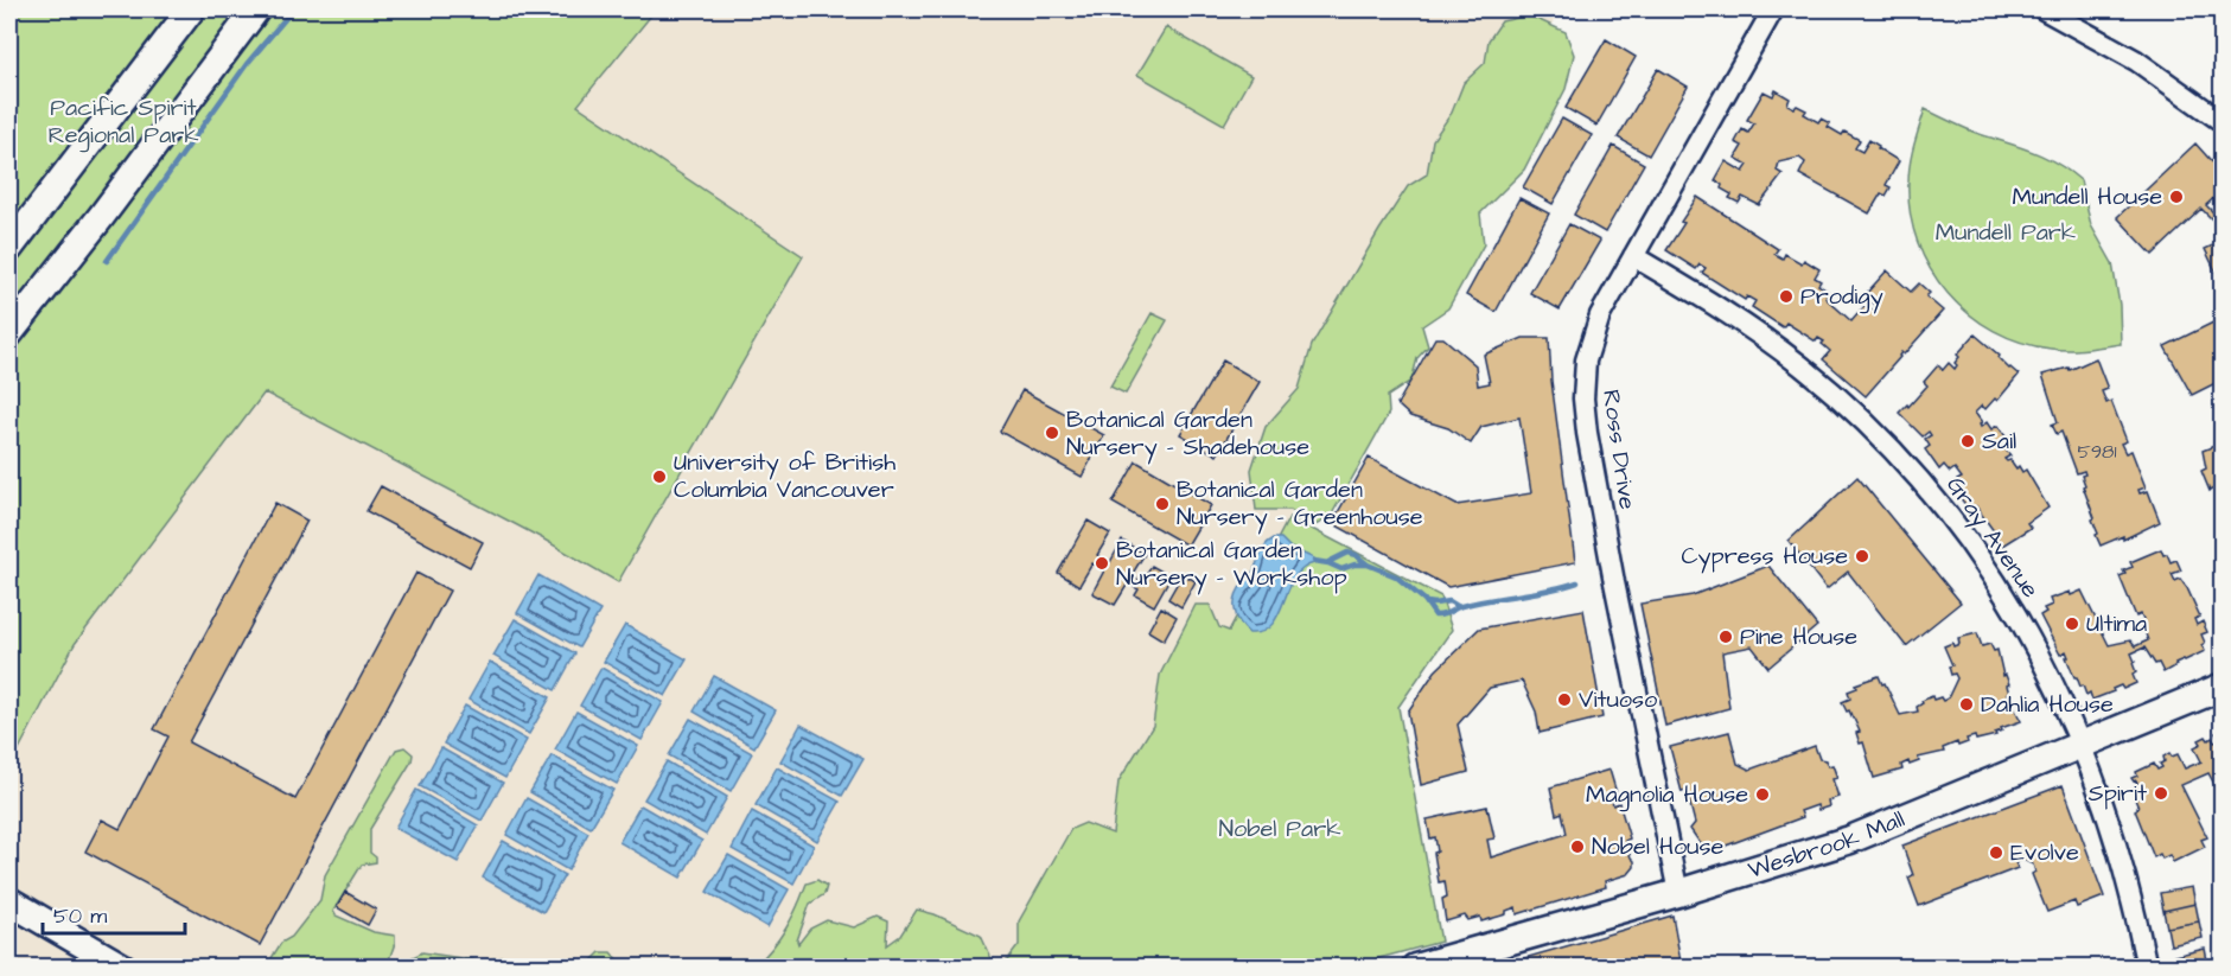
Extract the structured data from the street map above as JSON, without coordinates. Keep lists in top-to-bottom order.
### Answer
{
  "streets": {
    "street": ["Ross Drive", "Gray Avenue", "Wesbrook Mall"]
  },
  "crossings": [
    ["Ross Drive", "Gray Avenue"],
    ["Ross Drive", "Wesbrook Mall"],
    ["Gray Avenue", "Wesbrook Mall"]
  ],
  "parks": ["Pacific Spirit Regional Park", "Mundell Park", "Nobel Park"],
  "places": [
    "Mundell House",
    "Prodigy",
    "Botanical Garden Nursery - Shadehouse",
    "Sail",
    "University of British Columbia Vancouver",
    "Botanical Garden Nursery - Greenhouse",
    "Cypress House",
    "Botanical Garden Nursery - Workshop",
    "Ultima",
    "Pine House",
    "Vituoso",
    "Dahlia House",
    "Spirit",
    "Magnolia House",
    "Nobel House",
    "Evolve"
  ],
  "house_numbers": ["5981"],
  "scale_bar": "50 m"
}
